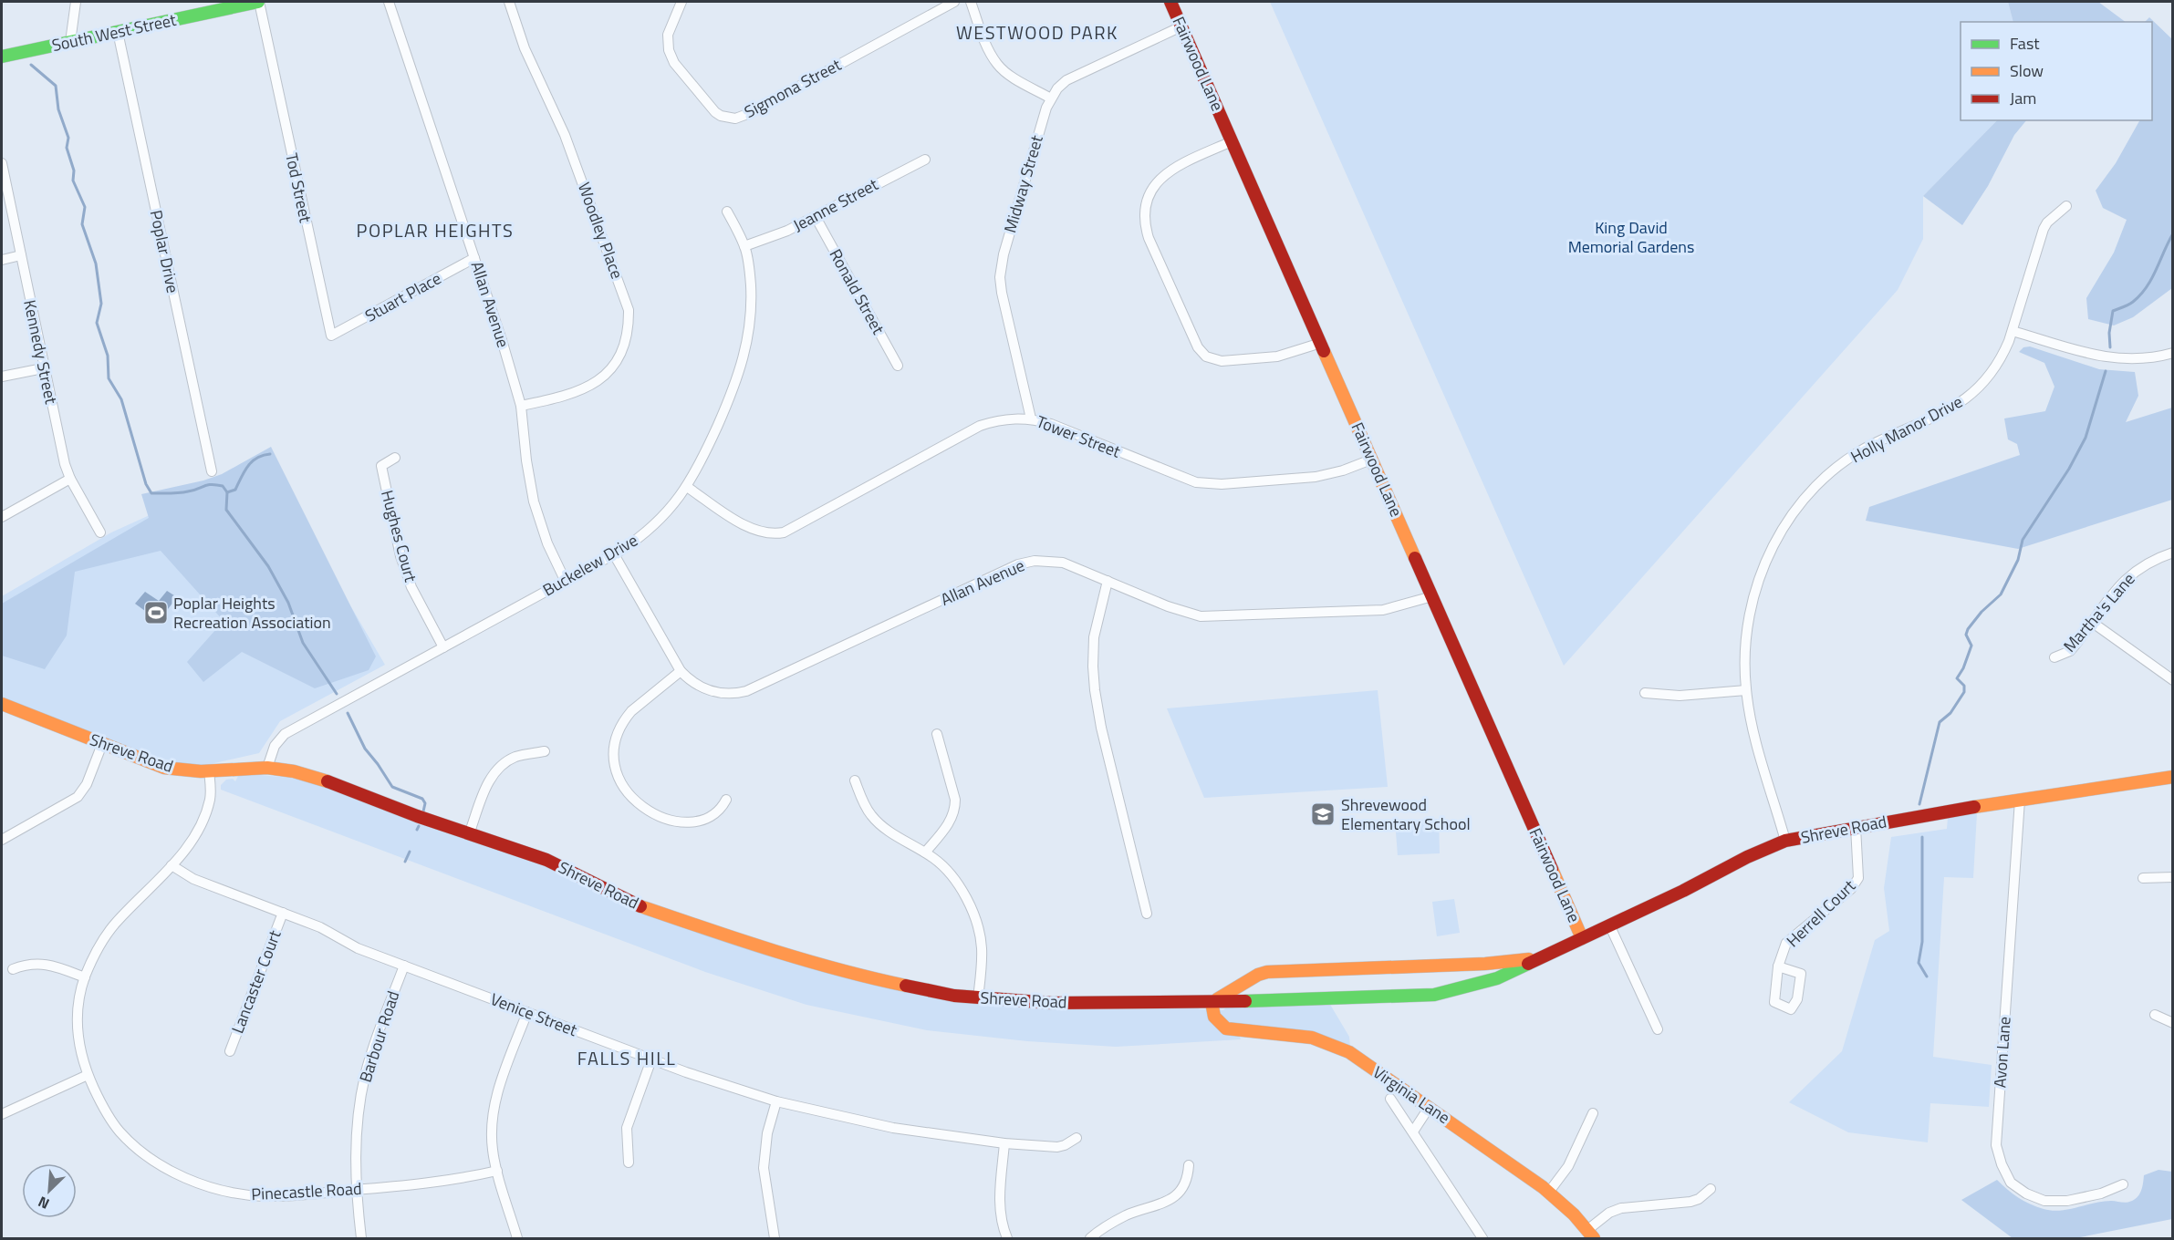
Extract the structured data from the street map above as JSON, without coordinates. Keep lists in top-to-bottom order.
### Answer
{
  "streets": {
    "main road": [
      "South West Street",
      "Fairwood Lane",
      "Shreve Road",
      "Virginia Lane"
    ],
    "street": [
      "Sigmona Street",
      "Midway Street",
      "Tod Street",
      "Jeanne Street",
      "Woodley Place",
      "Poplar Drive",
      "Ronald Street",
      "Stuart Place",
      "Allan Avenue",
      "Kennedy Street",
      "Holly Manor Drive",
      "Tower Street",
      "Hughes Court",
      "Buckelew Drive",
      "Martha's Lane",
      "Herrell Court",
      "Lancaster Court",
      "Venice Street",
      "Barbour Road",
      "Avon Lane",
      "Pinecastle Road"
    ]
  },
  "crossings": [
    ["South West Street", "Tod Street"],
    ["South West Street", "Poplar Drive"],
    ["Fairwood Lane", "Midway Street"],
    ["Fairwood Lane", "Allan Avenue"],
    ["Fairwood Lane", "Tower Street"],
    ["Fairwood Lane", "Shreve Road"],
    ["Midway Street", "Tower Street"],
    ["Tod Street", "Stuart Place"],
    ["Jeanne Street", "Ronald Street"],
    ["Jeanne Street", "Buckelew Drive"],
    ["Woodley Place", "Allan Avenue"],
    ["Stuart Place", "Allan Avenue"],
    ["Allan Avenue", "Buckelew Drive"],
    ["Holly Manor Drive", "Shreve Road"],
    ["Tower Street", "Buckelew Drive"],
    ["Hughes Court", "Buckelew Drive"],
    ["Buckelew Drive", "Shreve Road"],
    ["Shreve Road", "Herrell Court"],
    ["Shreve Road", "Avon Lane"],
    ["Shreve Road", "Virginia Lane"],
    ["Shreve Road", "Pinecastle Road"],
    ["Lancaster Court", "Venice Street"],
    ["Venice Street", "Barbour Road"],
    ["Venice Street", "Pinecastle Road"],
    ["Barbour Road", "Pinecastle Road"]
  ],
  "districts": ["WESTWOOD PARK", "POPLAR HEIGHTS", "FALLS HILL"],
  "parks": ["King David Memorial Gardens"],
  "places": {
    "sports": ["Poplar Heights Recreation Association"],
    "school or university": ["Shrevewood Elementary School"]
  },
  "legend": ["Fast", "Slow", "Jam"],
  "north": "bottom left"
}
